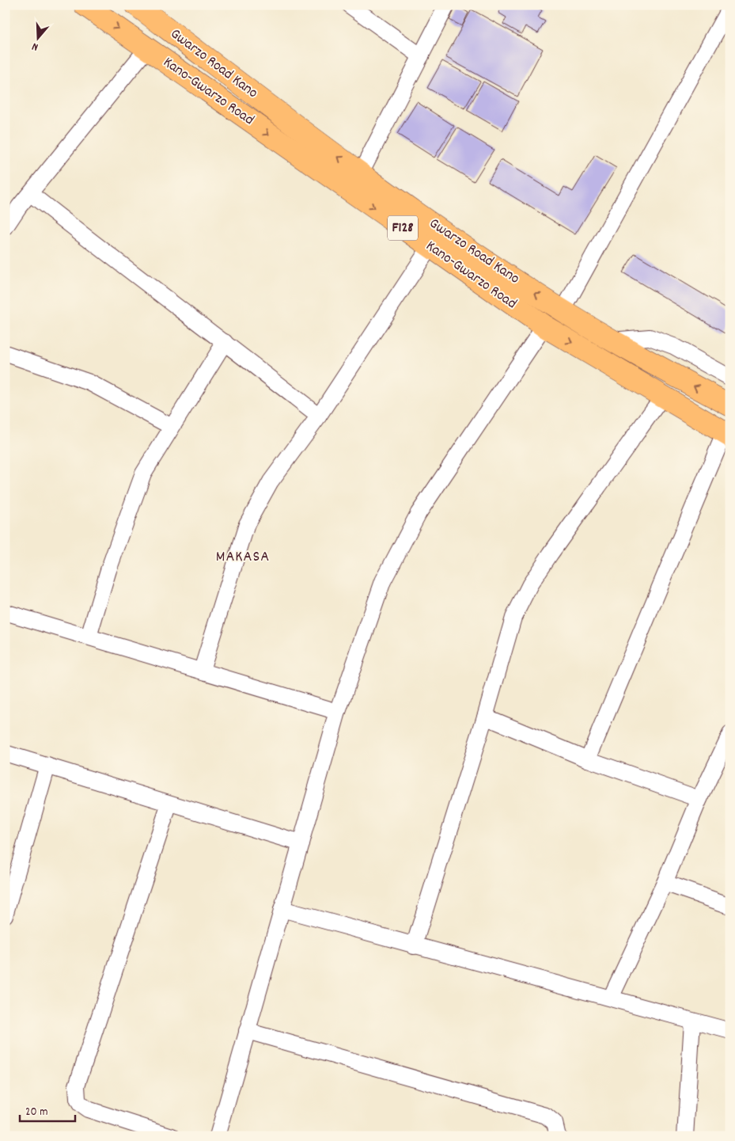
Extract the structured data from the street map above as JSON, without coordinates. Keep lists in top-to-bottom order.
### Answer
{
  "streets": {
    "main road": ["Gwarzo Road Kano", "Kano-Gwarzo Road", "F128"]
  },
  "one_way": ["Gwarzo Road Kano", "Kano-Gwarzo Road"],
  "districts": ["MAKASA"],
  "scale_bar": "20 m",
  "north": "bottom"
}
